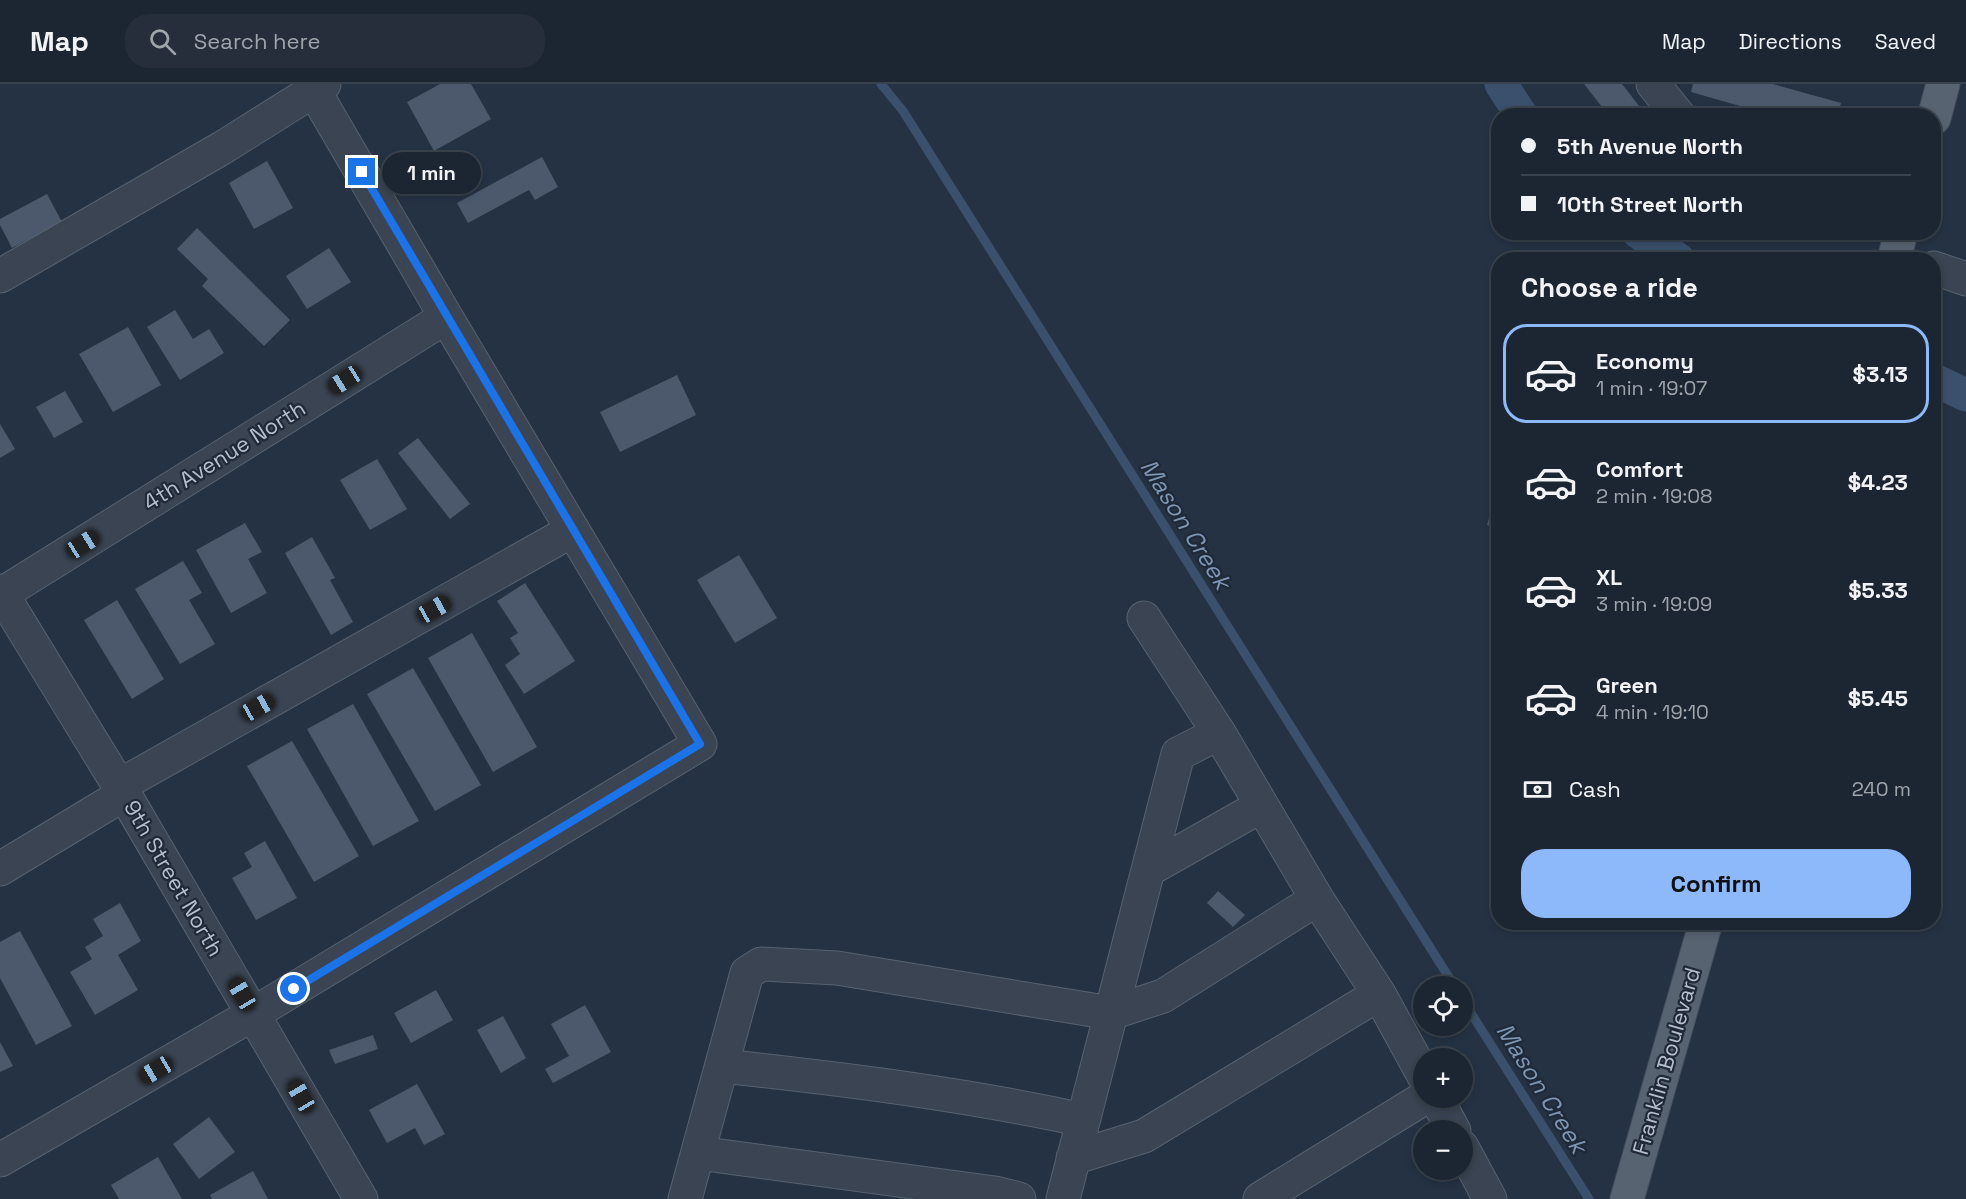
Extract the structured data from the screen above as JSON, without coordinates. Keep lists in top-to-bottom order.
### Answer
{
  "streets": {
    "main road": ["Franklin Boulevard"],
    "street": ["4th Avenue North", "9th Street North"]
  },
  "crossings": [
    ["4th Avenue North", "9th Street North"]
  ],
  "water": ["Mason Creek"],
  "page": {
    "header": "Map",
    "search": "Search here",
    "nav": ["Map", "Directions", "Saved"],
    "banner": ["5th Avenue North", "10th Street North"],
    "bubble": "1 min",
    "heading": "Choose a ride",
    "list": [
      {
        "name": "Economy",
        "note": "1 min · 19:07",
        "value": "$3.13"
      },
      {
        "name": "Comfort",
        "note": "2 min · 19:08",
        "value": "$4.23"
      },
      {
        "name": "XL",
        "note": "3 min · 19:09",
        "value": "$5.33"
      },
      {
        "name": "Green",
        "note": "4 min · 19:10",
        "value": "$5.45"
      }
    ],
    "pay": ["Cash", "240 m"],
    "buttons": "Confirm",
    "map_buttons": ["+", "−"]
  }
}
